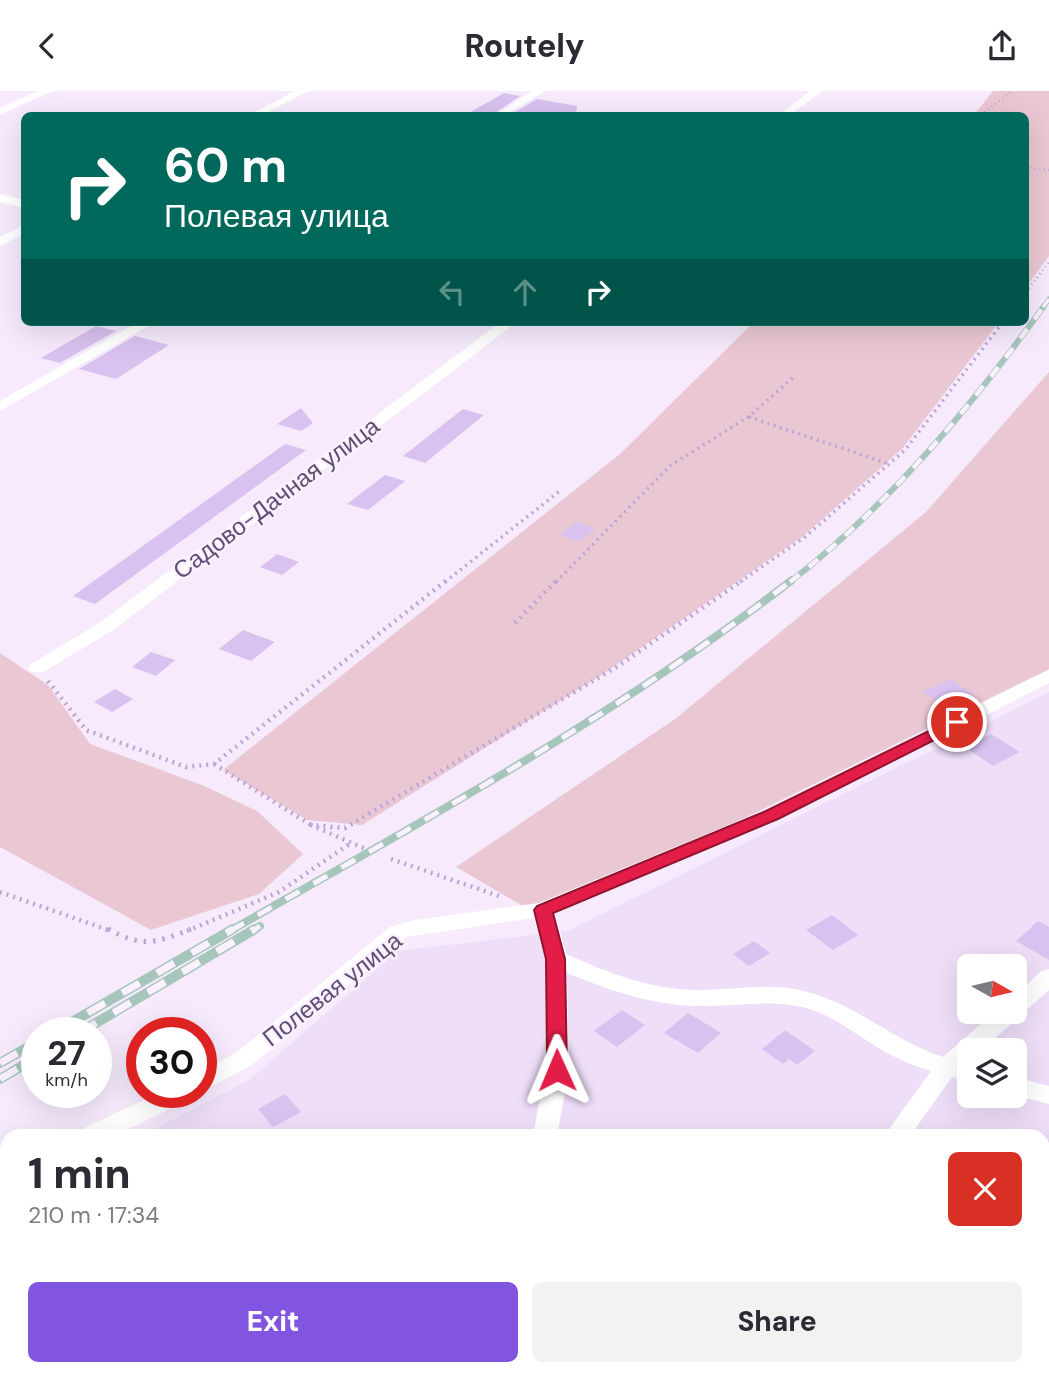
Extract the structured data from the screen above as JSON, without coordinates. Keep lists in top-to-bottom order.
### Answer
{
  "streets": {
    "street": ["Садово-Дачная улица", "Полевая улица"]
  },
  "north": "right",
  "page": {
    "header": "Routely",
    "turn": ["60 m", "Полевая улица"],
    "speed": "27 km/h",
    "limit": "30",
    "heading": ["1 min", "210 m · 17:34"],
    "buttons": ["Exit", "Share"]
  }
}
